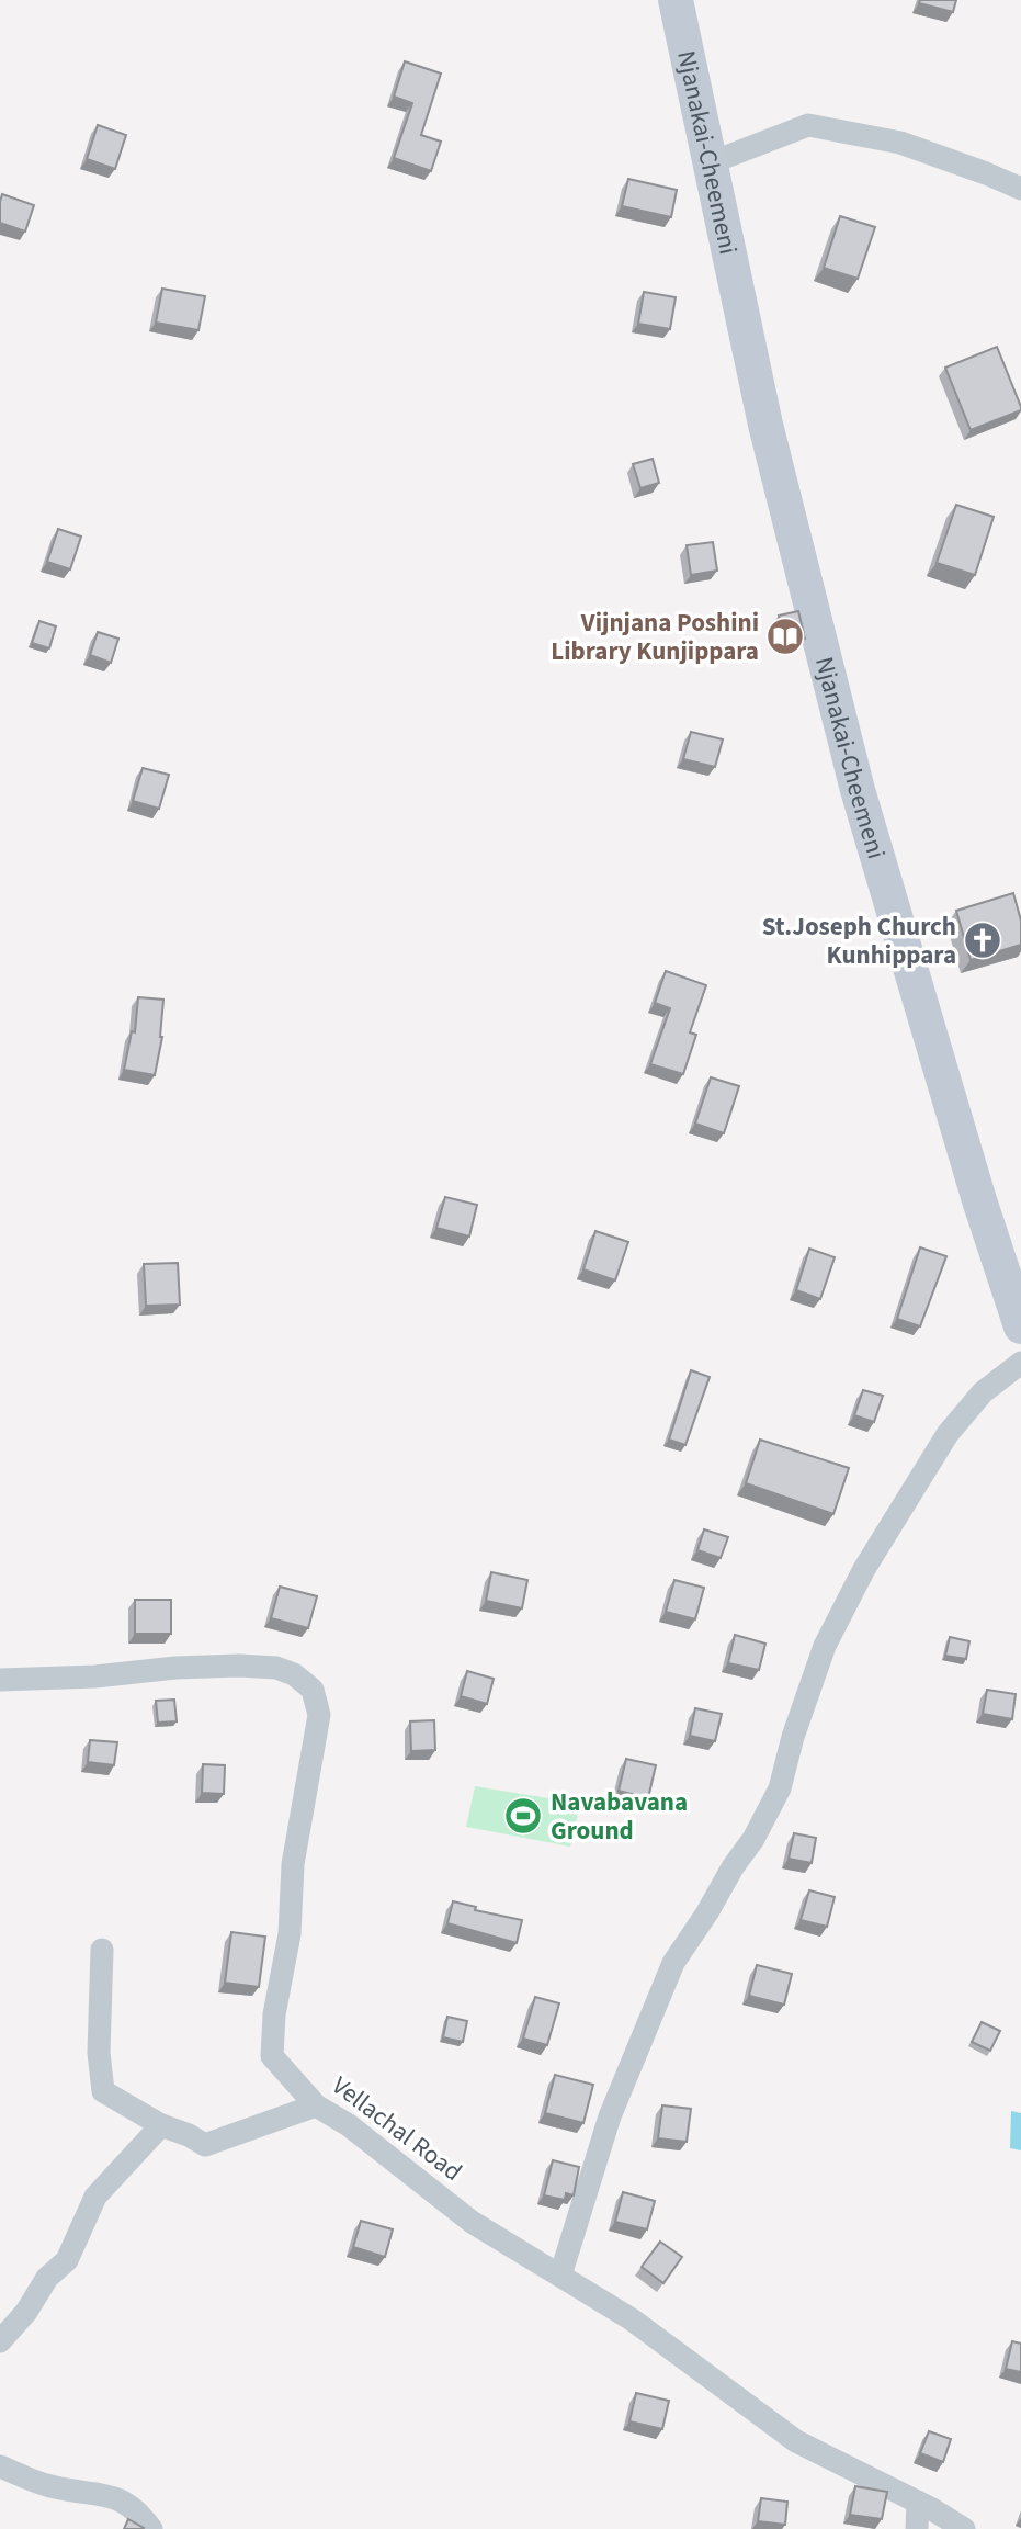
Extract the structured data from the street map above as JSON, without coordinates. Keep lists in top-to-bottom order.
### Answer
{
  "streets": {
    "main road": ["Njanakai-Cheemeni"],
    "street": ["Vellachal Road"]
  },
  "places": {
    "library": ["Vijnjana Poshini Library Kunjippara"],
    "church": ["St.Joseph Church Kunhippara"],
    "sports": ["Navabavana Ground"]
  }
}
